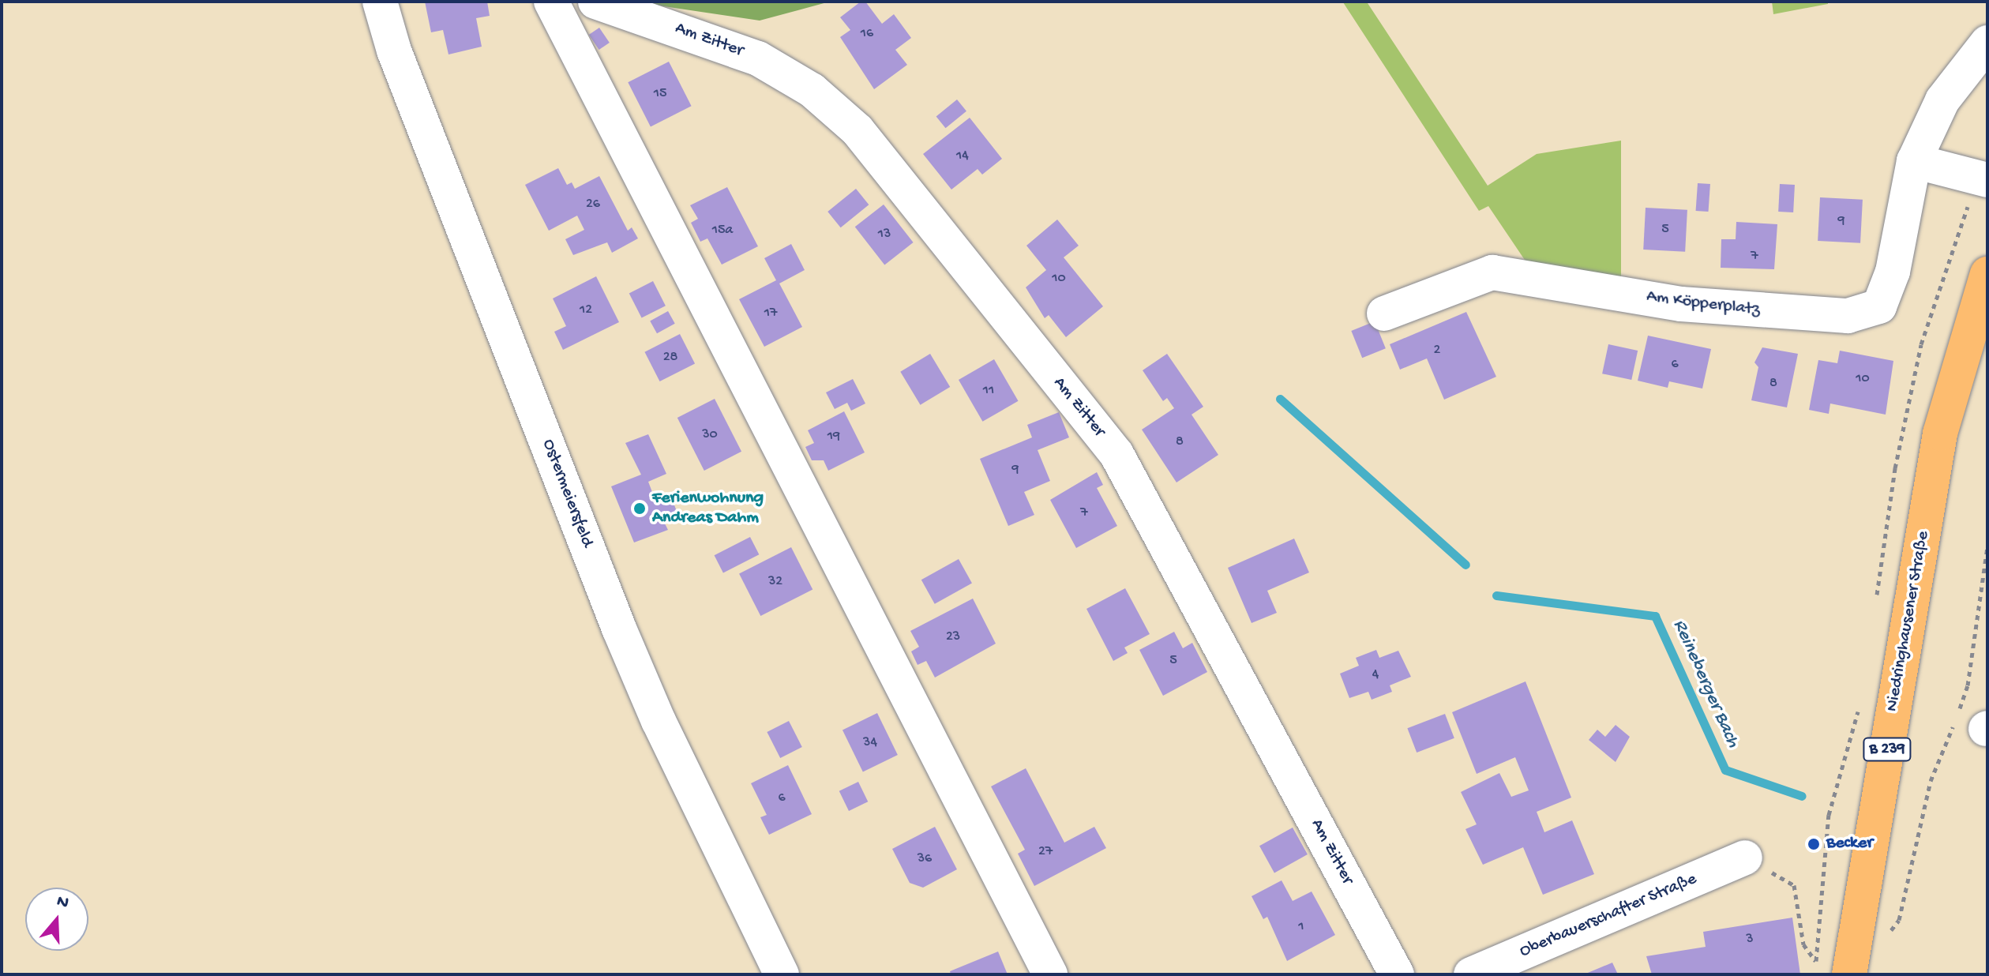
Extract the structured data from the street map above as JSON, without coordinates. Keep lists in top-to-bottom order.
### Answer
{
  "streets": {
    "main road": ["Niedringhausener Straße", "B 239"],
    "street": [
      "Am Zitter",
      "Am Köpperplatz",
      "Ostermeiersfeld",
      "Oberbauerschafter Straße"
    ]
  },
  "water": ["Reineberger Bach"],
  "places": ["Ferienwohnung Andreas Dahm", "Becker"],
  "house_numbers": [
    "16",
    "15",
    "14",
    "26",
    "9",
    "5",
    "15a",
    "13",
    "7",
    "10",
    "12",
    "17",
    "2",
    "28",
    "6",
    "10",
    "8",
    "11",
    "30",
    "19",
    "8",
    "9",
    "7",
    "32",
    "23",
    "5",
    "4",
    "34",
    "6",
    "27",
    "36",
    "1",
    "3"
  ],
  "north": "top"
}
